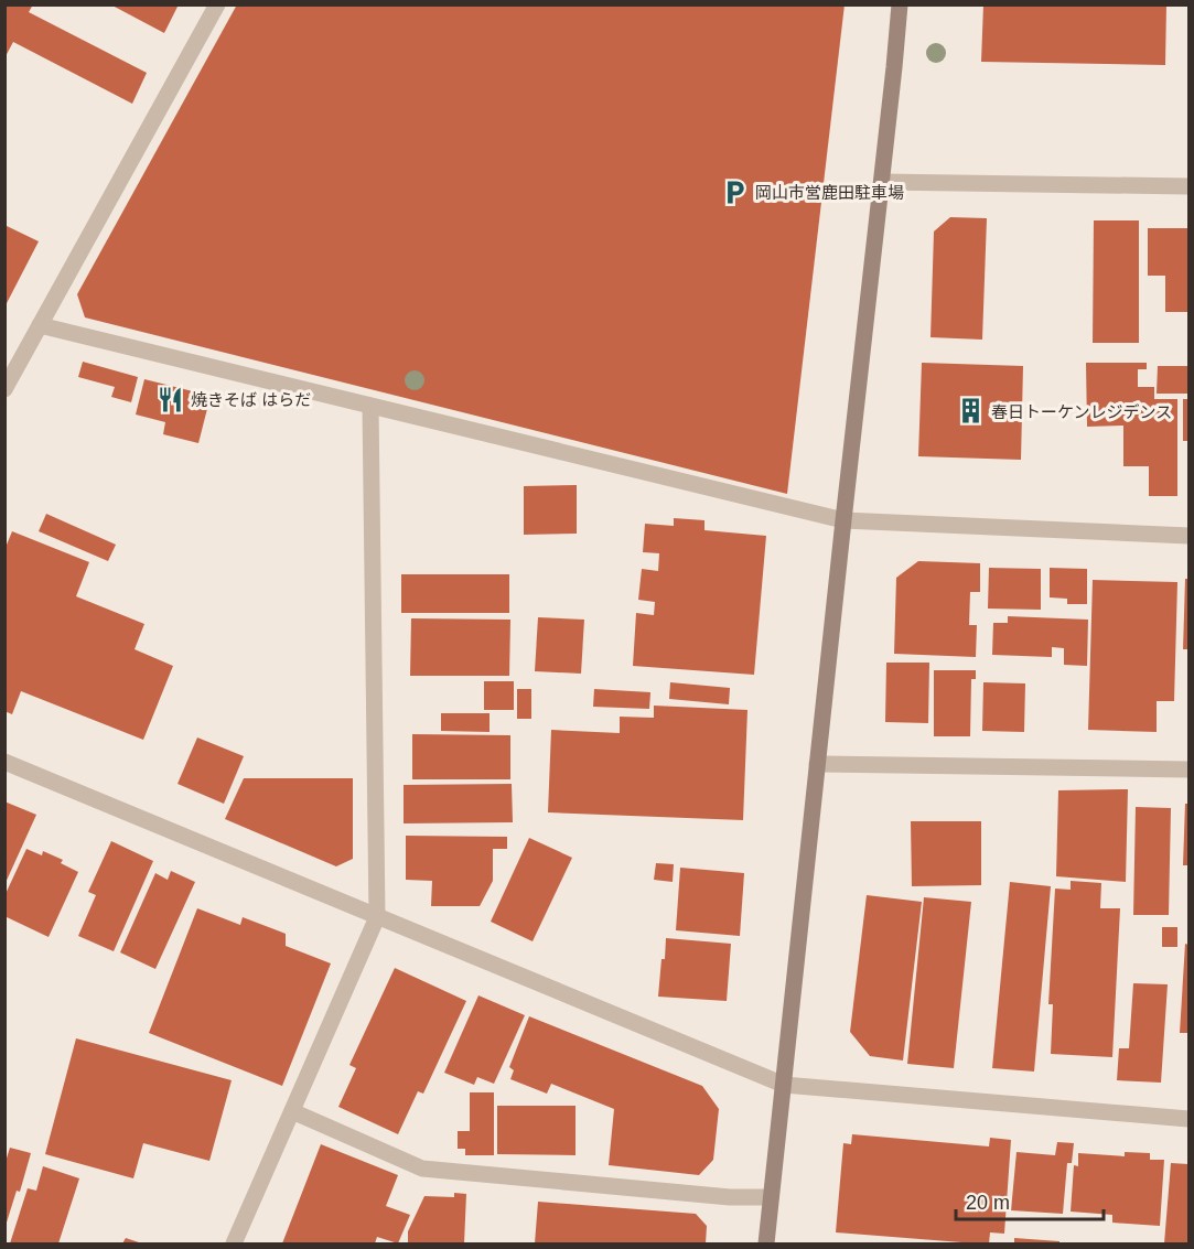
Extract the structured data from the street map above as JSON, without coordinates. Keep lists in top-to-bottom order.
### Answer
{
  "places": {
    "parking": ["岡山市営鹿田駐車場"],
    "restaurant": ["焼きそば はらだ"],
    "building": ["春日トーケンレジデンス"]
  },
  "scale_bar": "20 m"
}
